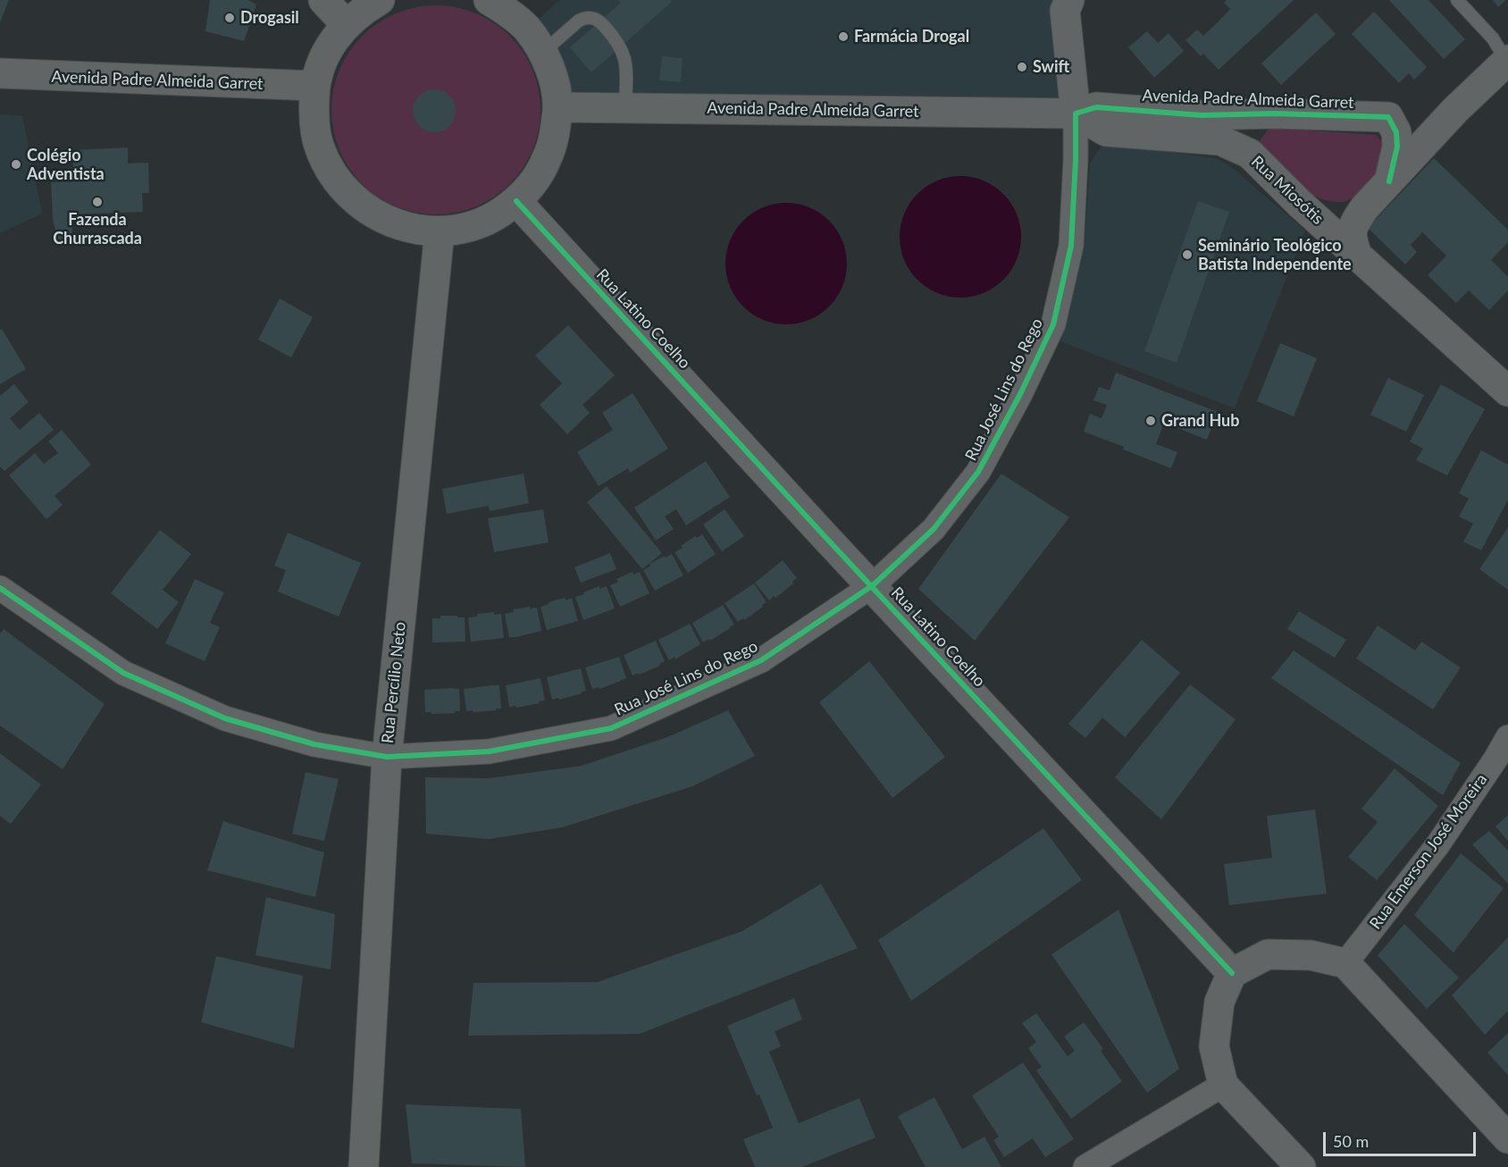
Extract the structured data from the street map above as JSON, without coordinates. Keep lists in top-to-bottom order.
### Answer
{
  "streets": {
    "main road": [
      "Avenida Padre Almeida Garret",
      "Rua Miosótis",
      "Rua Latino Coelho",
      "Rua José Lins do Rego",
      "Rua Percílio Neto"
    ],
    "street": ["Rua Emerson José Moreira"]
  },
  "crossings": [
    ["Avenida Padre Almeida Garret", "Rua Miosótis"],
    ["Avenida Padre Almeida Garret", "Rua José Lins do Rego"],
    ["Rua Miosótis", "Rua José Lins do Rego"],
    ["Rua Latino Coelho", "Rua José Lins do Rego"],
    ["Rua José Lins do Rego", "Rua Percílio Neto"]
  ],
  "places": [
    "Drogasil",
    "Farmácia Drogal",
    "Swift",
    "Colégio Adventista",
    "Fazenda Churrascada",
    "Seminário Teológico Batista Independente",
    "Grand Hub"
  ],
  "scale_bar": "50 m"
}
